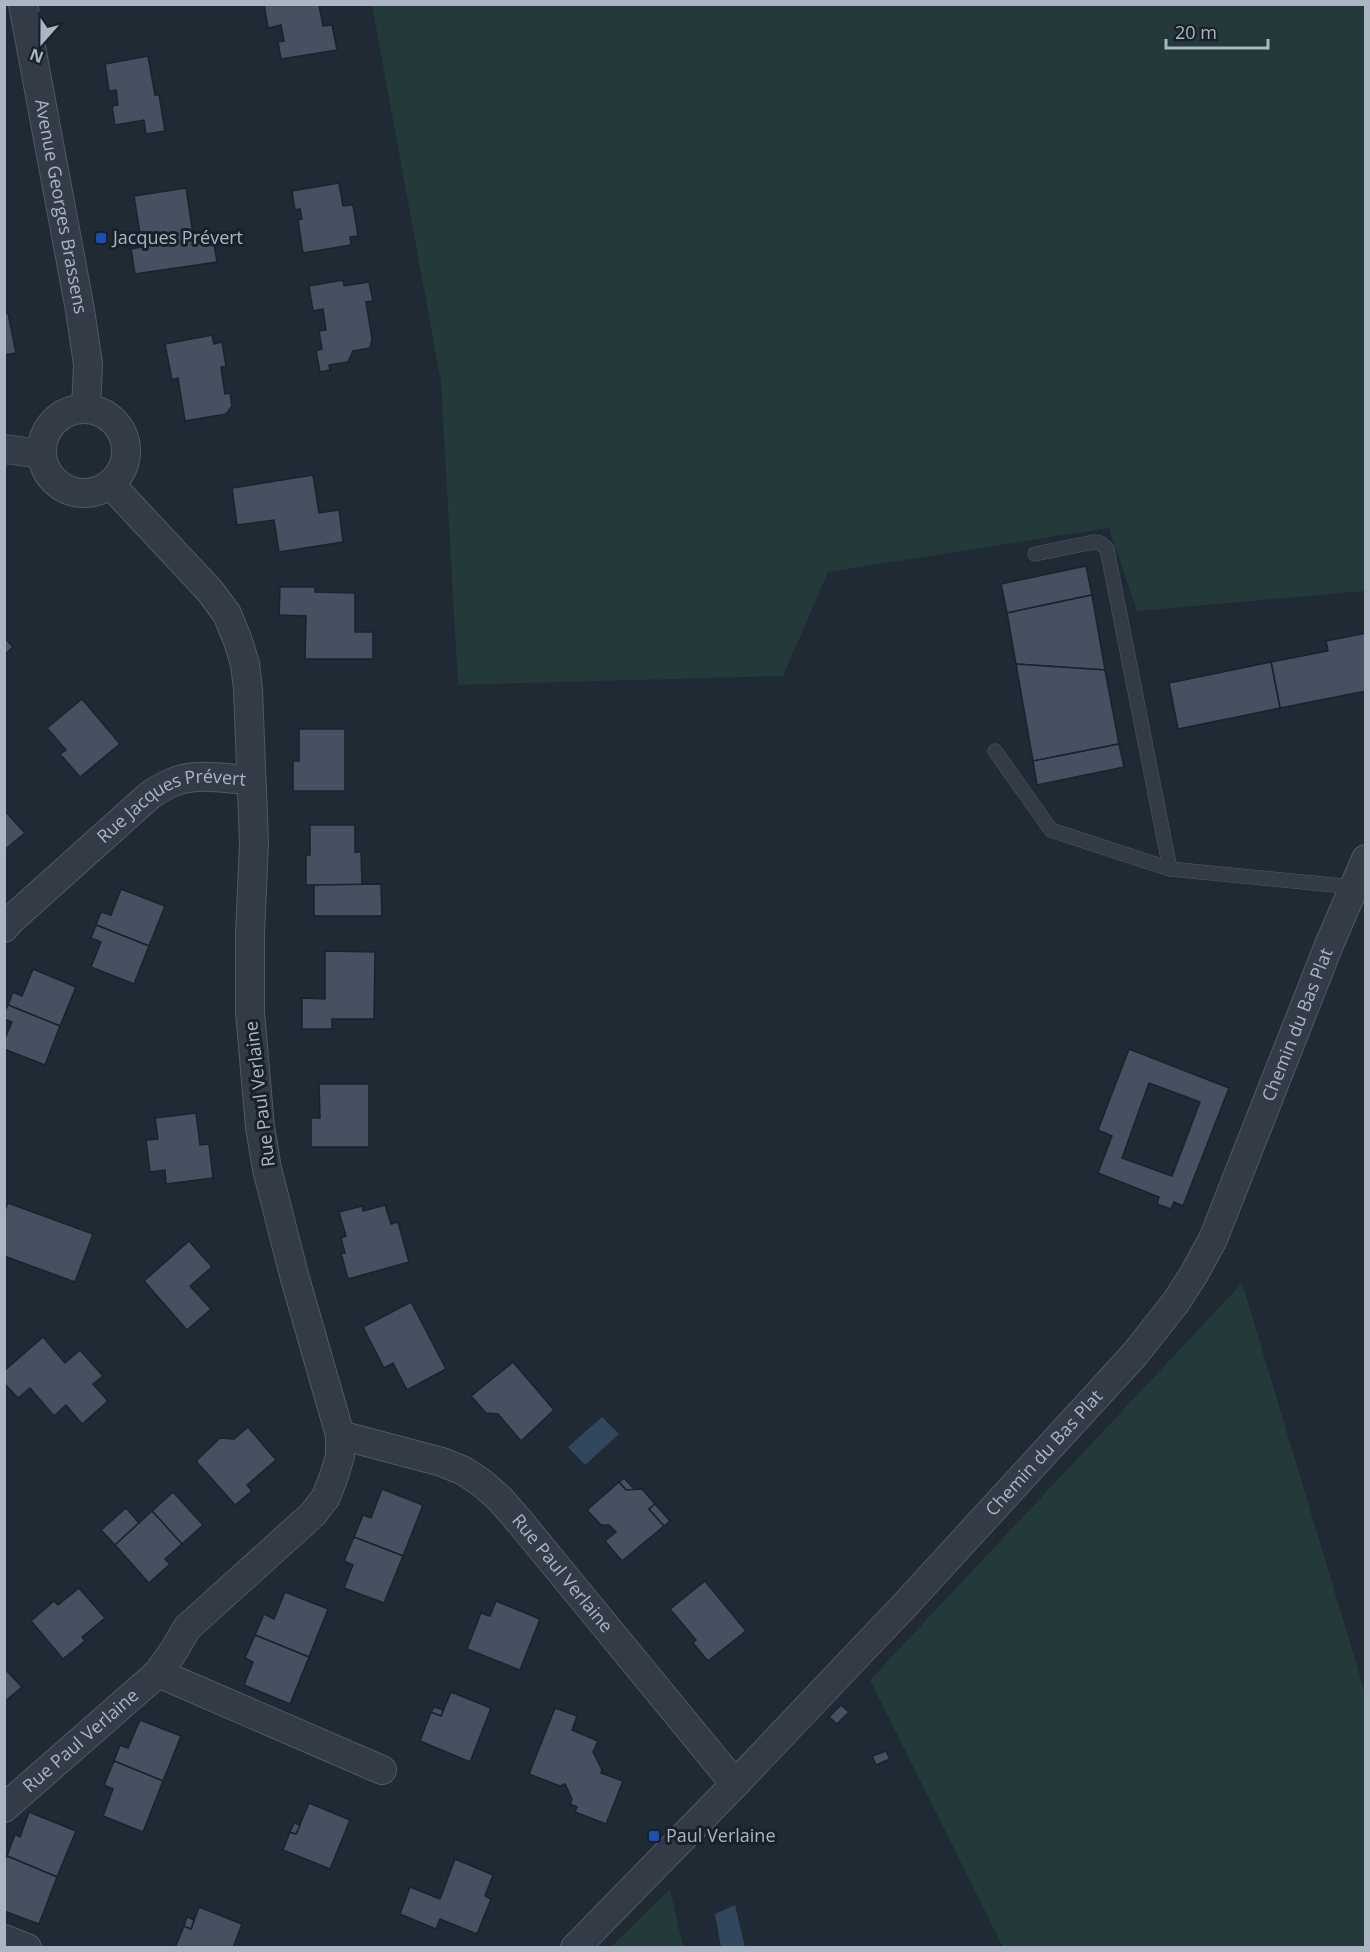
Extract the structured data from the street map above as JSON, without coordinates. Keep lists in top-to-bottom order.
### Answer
{
  "streets": {
    "street": [
      "Avenue Georges Brassens",
      "Rue Jacques Prévert",
      "Chemin du Bas Plat",
      "Rue Paul Verlaine"
    ]
  },
  "crossings": [
    ["Avenue Georges Brassens", "Rue Jacques Prévert"],
    ["Rue Jacques Prévert", "Rue Paul Verlaine"],
    ["Chemin du Bas Plat", "Rue Paul Verlaine"]
  ],
  "places": {
    "transit": ["Jacques Prévert", "Paul Verlaine"]
  },
  "scale_bar": "20 m",
  "north": "bottom"
}
